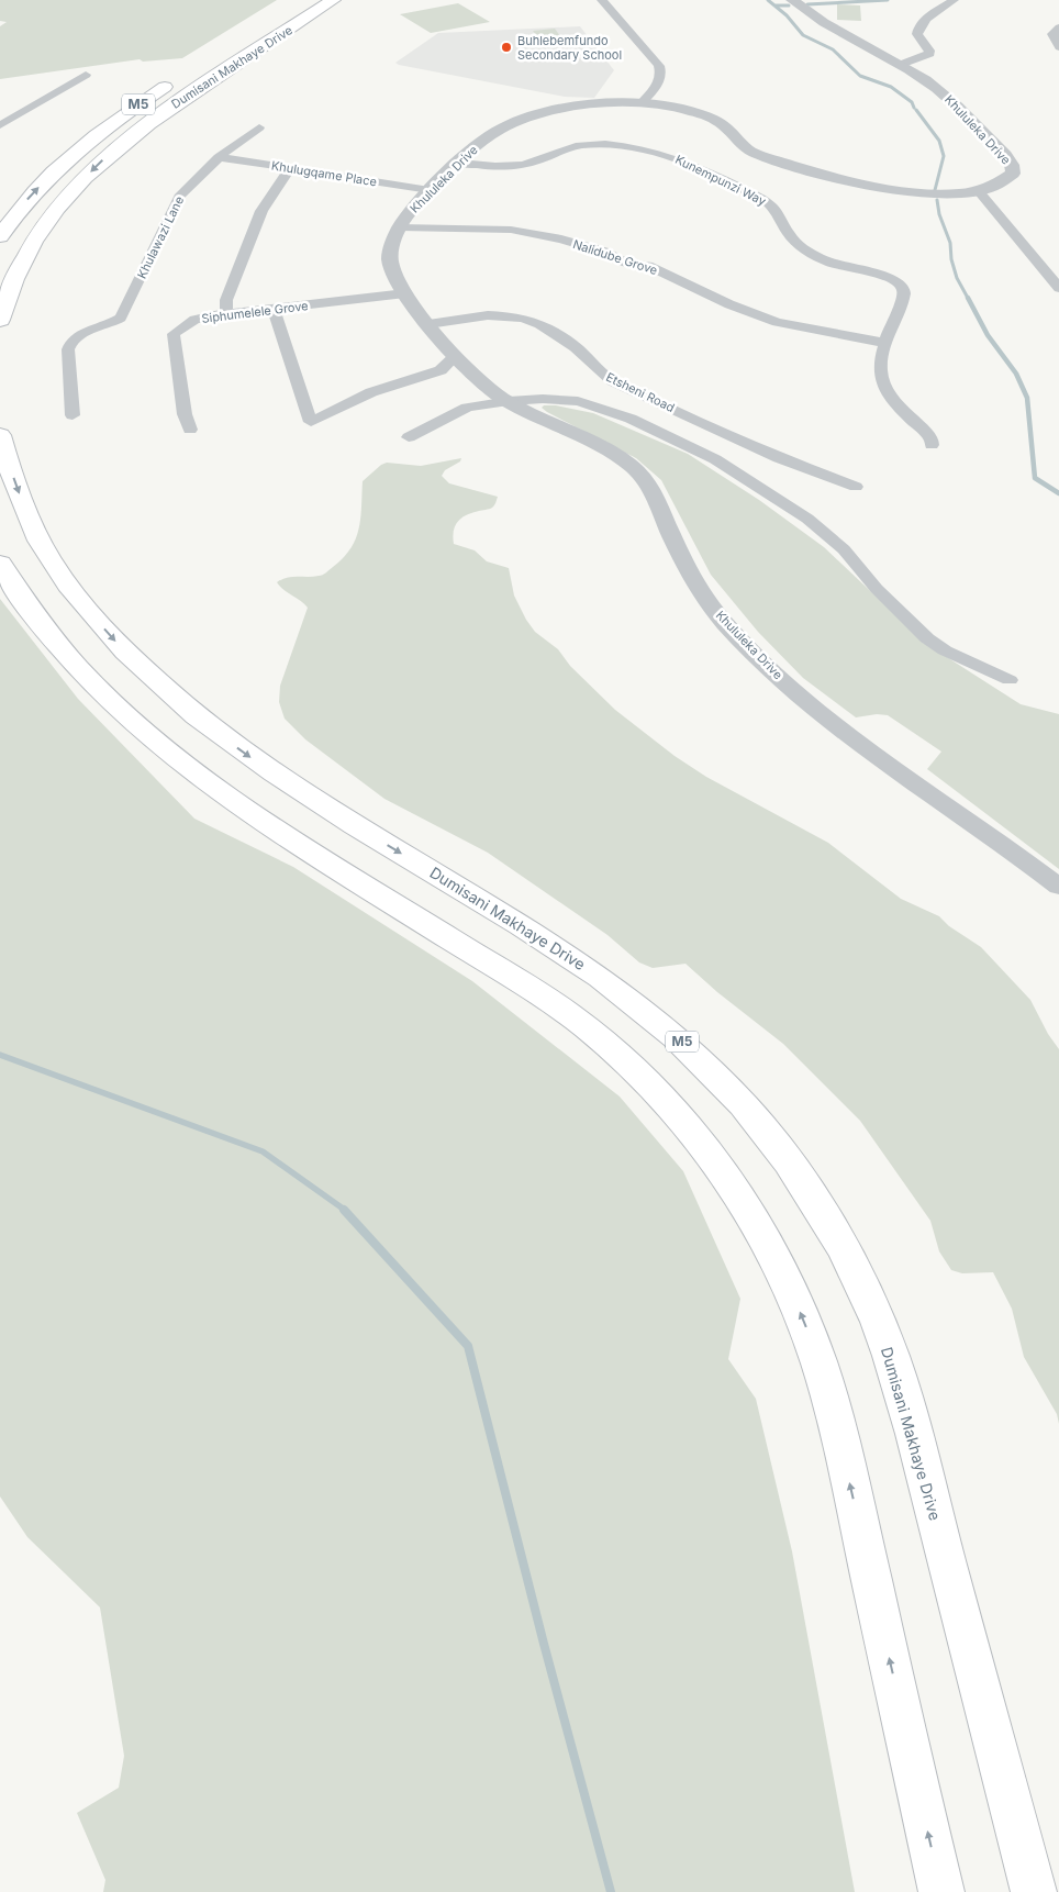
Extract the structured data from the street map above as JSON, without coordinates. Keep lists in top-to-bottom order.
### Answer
{
  "streets": {
    "main road": ["Dumisani Makhaye Drive", "M5"],
    "street": [
      "Khululeka Drive",
      "Khulugqame Place",
      "Kunempunzi Way",
      "Khulawazi Lane",
      "Nalidube Grove",
      "Siphumelele Grove",
      "Etsheni Road"
    ]
  },
  "crossings": [
    ["Khululeka Drive", "Khulugqame Place"],
    ["Khululeka Drive", "Kunempunzi Way"],
    ["Khululeka Drive", "Nalidube Grove"],
    ["Khululeka Drive", "Siphumelele Grove"],
    ["Khululeka Drive", "Etsheni Road"],
    ["Khulugqame Place", "Khulawazi Lane"],
    ["Kunempunzi Way", "Nalidube Grove"]
  ],
  "places": ["Buhlebemfundo Secondary School"]
}
